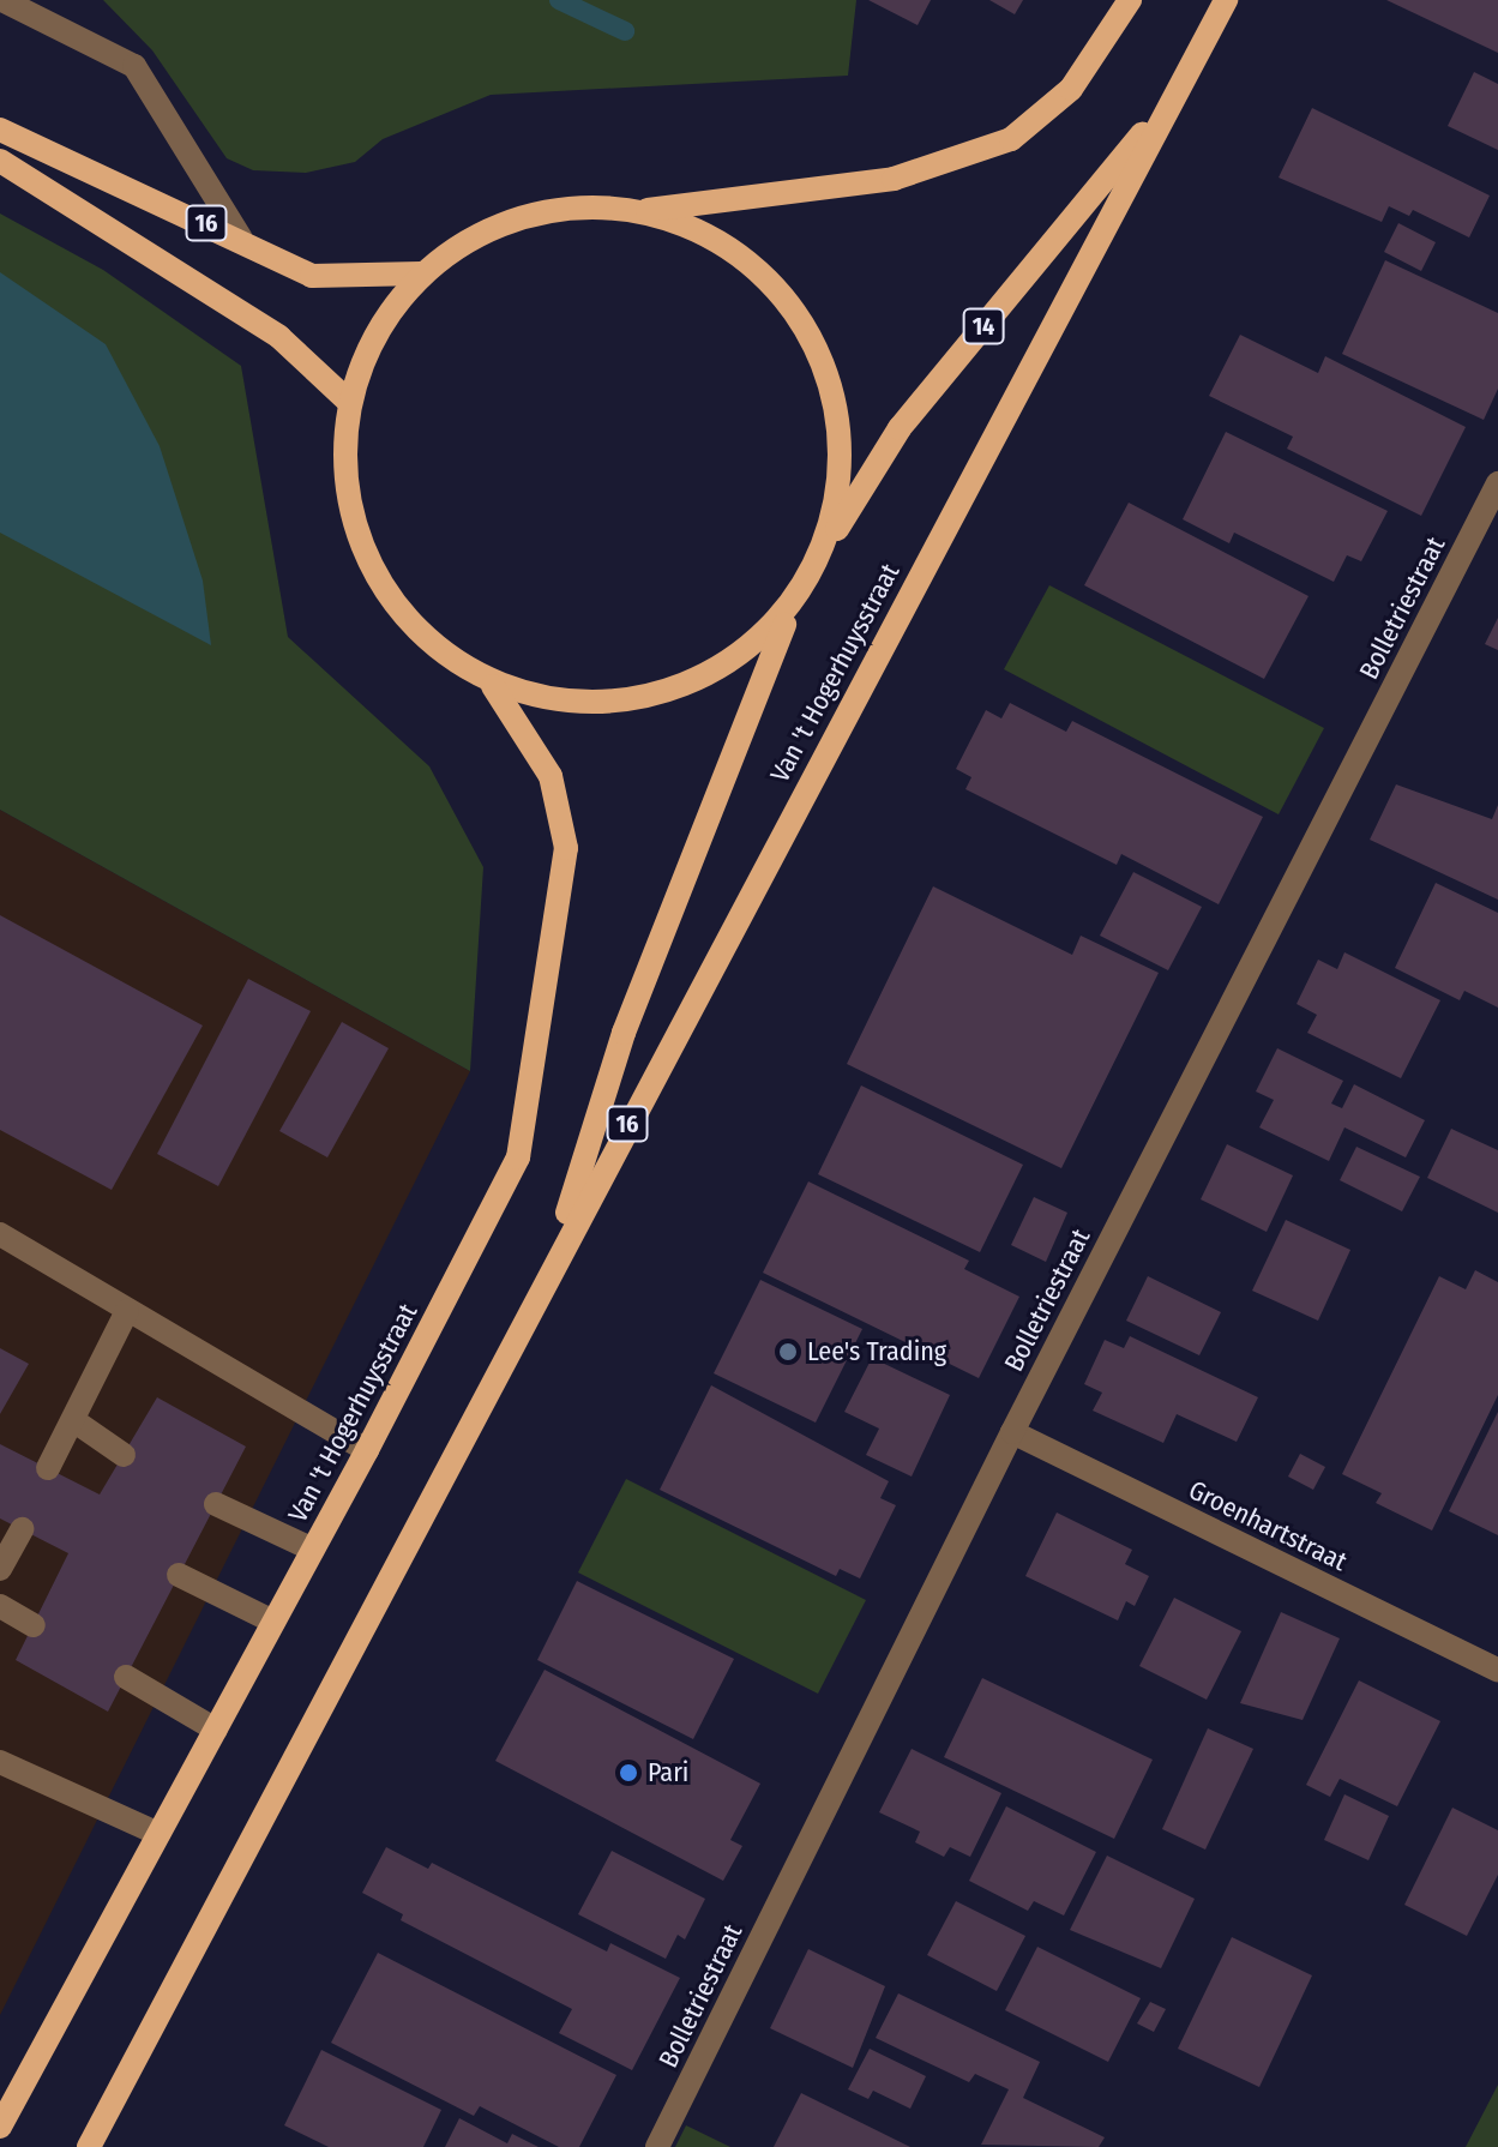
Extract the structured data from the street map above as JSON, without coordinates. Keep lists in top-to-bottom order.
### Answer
{
  "streets": {
    "main road": ["16", "14", "Van 't Hogerhuysstraat"],
    "street": ["Bolletriestraat", "Groenhartstraat"]
  },
  "crossings": [
    ["Bolletriestraat", "Groenhartstraat"]
  ],
  "places": ["Lee's Trading", "Pari"]
}
